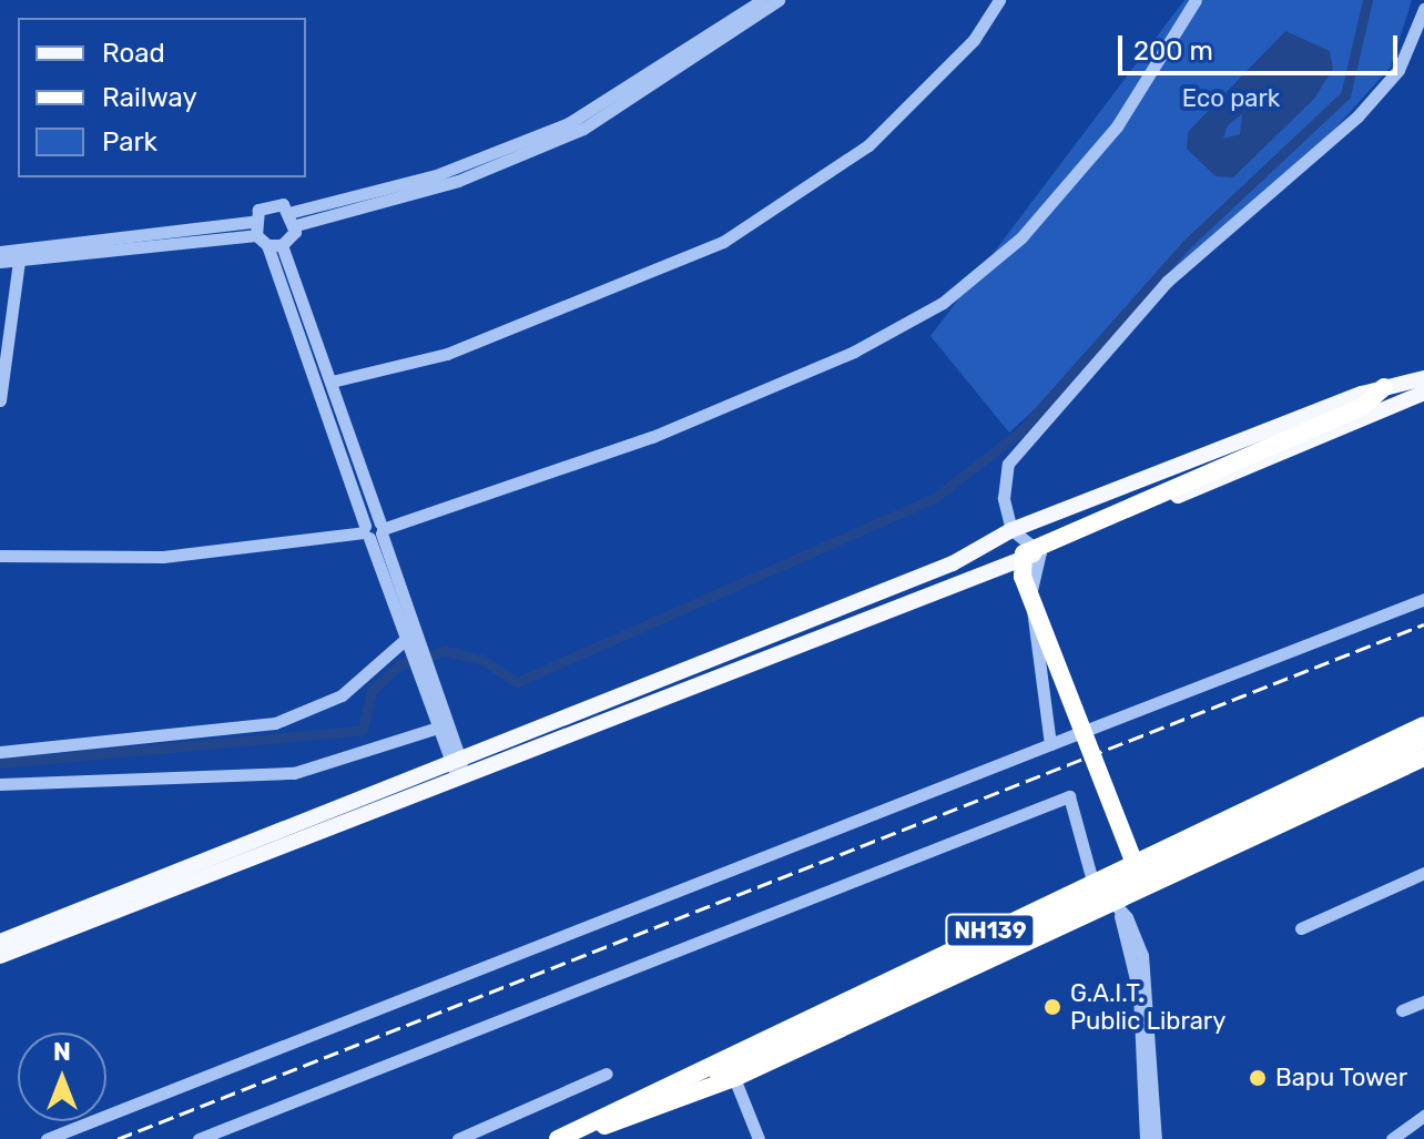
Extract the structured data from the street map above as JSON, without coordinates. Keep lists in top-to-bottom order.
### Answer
{
  "streets": {
    "highway": ["NH139"]
  },
  "parks": ["Eco park"],
  "places": ["G.A.I.T. Public Library", "Bapu Tower"],
  "legend": ["Road", "Railway", "Park"],
  "scale_bar": "200 m",
  "north": "top"
}
